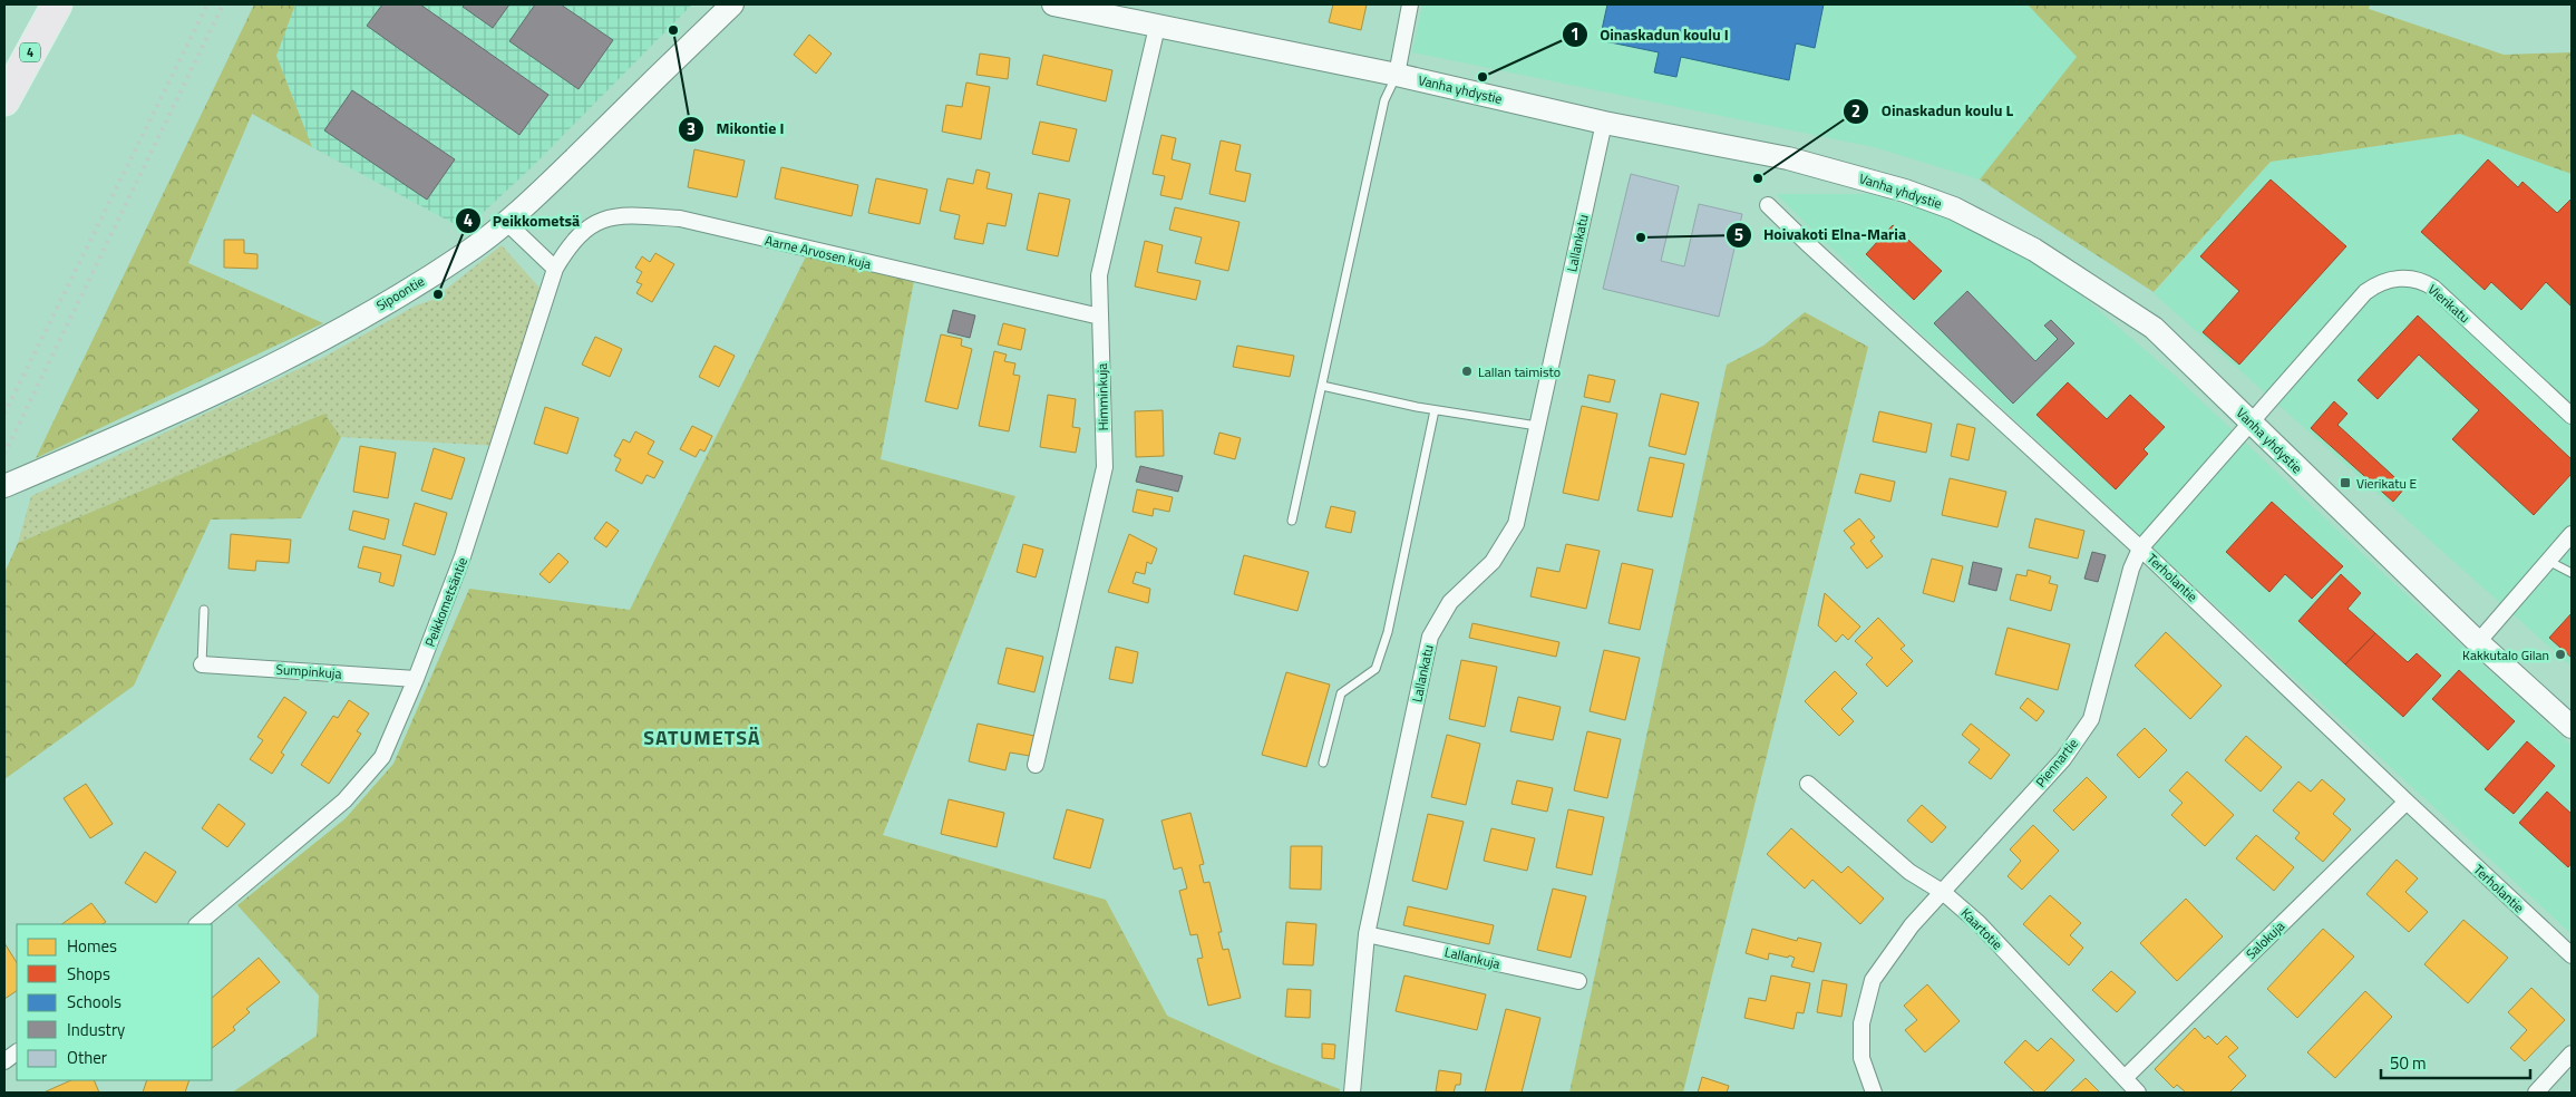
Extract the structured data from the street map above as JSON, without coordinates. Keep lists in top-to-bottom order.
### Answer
{
  "streets": {
    "highway": ["4"],
    "street": [
      "Vanha yhdystie",
      "Lallankatu",
      "Aarne Arvosen kuja",
      "Sipoontie",
      "Vierikatu",
      "Himminkuja",
      "Terholantie",
      "Peikkometsäntie",
      "Sumpinkuja",
      "Piennartie",
      "Kaartotie",
      "Salokuja",
      "Lallankuja"
    ]
  },
  "crossings": [
    ["Vanha yhdystie", "Lallankatu"],
    ["Vanha yhdystie", "Vierikatu"],
    ["Vanha yhdystie", "Himminkuja"],
    ["Vanha yhdystie", "Piennartie"],
    ["Lallankatu", "Lallankuja"],
    ["Aarne Arvosen kuja", "Himminkuja"],
    ["Aarne Arvosen kuja", "Peikkometsäntie"],
    ["Vierikatu", "Piennartie"],
    ["Terholantie", "Piennartie"],
    ["Terholantie", "Salokuja"],
    ["Peikkometsäntie", "Sumpinkuja"],
    ["Piennartie", "Kaartotie"],
    ["Kaartotie", "Salokuja"]
  ],
  "districts": ["SATUMETSÄ"],
  "places": {
    "other": [
      "Mikontie I",
      "Oinaskadun koulu I",
      "Oinaskadun koulu L",
      "Hoivakoti Elna-Maria",
      "Peikkometsä",
      "Lallan taimisto",
      "Kakkutalo Gilan"
    ],
    "transit": ["Vierikatu E"]
  },
  "legend": [
    "Homes",
    "Shops",
    "Schools",
    "Industry",
    "Other"
  ],
  "scale_bar": "50 m"
}
